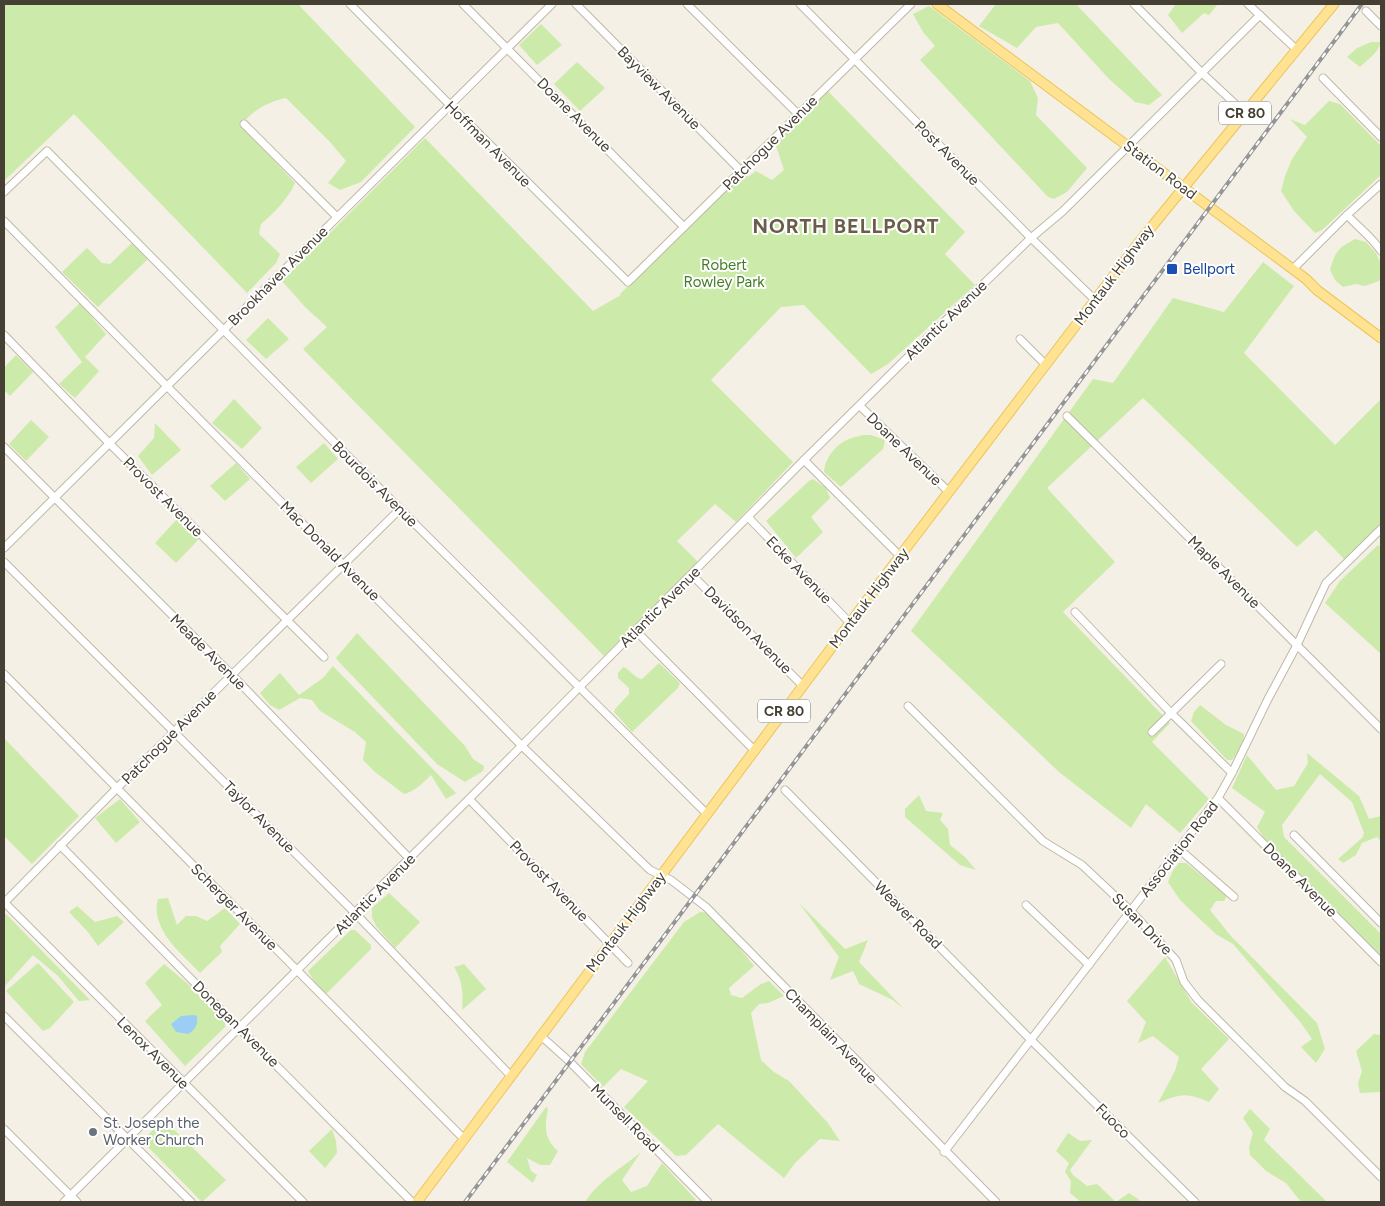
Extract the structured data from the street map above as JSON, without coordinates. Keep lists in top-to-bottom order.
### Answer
{
  "streets": {
    "main road": ["CR 80", "Station Road", "Montauk Highway"],
    "street": [
      "Bayview Avenue",
      "Doane Avenue",
      "Patchogue Avenue",
      "Hoffman Avenue",
      "Post Avenue",
      "Brookhaven Avenue",
      "Atlantic Avenue",
      "Bourdois Avenue",
      "Provost Avenue",
      "Mac Donald Avenue",
      "Ecke Avenue",
      "Maple Avenue",
      "Davidson Avenue",
      "Meade Avenue",
      "Taylor Avenue",
      "Association Road",
      "Scherger Avenue",
      "Weaver Road",
      "Susan Drive",
      "Donegan Avenue",
      "Champlain Avenue",
      "Lenox Avenue",
      "Munsell Road",
      "Fuoco"
    ]
  },
  "crossings": [
    ["Bayview Avenue", "Patchogue Avenue"],
    ["Doane Avenue", "Patchogue Avenue"],
    ["Doane Avenue", "Montauk Highway"],
    ["Doane Avenue", "Brookhaven Avenue"],
    ["Doane Avenue", "Atlantic Avenue"],
    ["Doane Avenue", "Association Road"],
    ["Patchogue Avenue", "Hoffman Avenue"],
    ["Patchogue Avenue", "Post Avenue"],
    ["Patchogue Avenue", "Bourdois Avenue"],
    ["Patchogue Avenue", "Provost Avenue"],
    ["Patchogue Avenue", "Mac Donald Avenue"],
    ["Patchogue Avenue", "Meade Avenue"],
    ["Patchogue Avenue", "Taylor Avenue"],
    ["Patchogue Avenue", "Scherger Avenue"],
    ["Patchogue Avenue", "Donegan Avenue"],
    ["Patchogue Avenue", "Lenox Avenue"],
    ["Hoffman Avenue", "Brookhaven Avenue"],
    ["Post Avenue", "Montauk Highway"],
    ["Post Avenue", "Atlantic Avenue"],
    ["Station Road", "Montauk Highway"],
    ["Station Road", "Atlantic Avenue"],
    ["Montauk Highway", "Bourdois Avenue"],
    ["Montauk Highway", "Provost Avenue"],
    ["Montauk Highway", "Mac Donald Avenue"],
    ["Montauk Highway", "Ecke Avenue"],
    ["Montauk Highway", "Davidson Avenue"],
    ["Montauk Highway", "Taylor Avenue"],
    ["Montauk Highway", "Scherger Avenue"],
    ["Montauk Highway", "Champlain Avenue"],
    ["Montauk Highway", "Munsell Road"],
    ["Brookhaven Avenue", "Bourdois Avenue"],
    ["Brookhaven Avenue", "Provost Avenue"],
    ["Brookhaven Avenue", "Mac Donald Avenue"],
    ["Brookhaven Avenue", "Meade Avenue"],
    ["Atlantic Avenue", "Bourdois Avenue"],
    ["Atlantic Avenue", "Provost Avenue"],
    ["Atlantic Avenue", "Mac Donald Avenue"],
    ["Atlantic Avenue", "Ecke Avenue"],
    ["Atlantic Avenue", "Davidson Avenue"],
    ["Atlantic Avenue", "Meade Avenue"],
    ["Atlantic Avenue", "Taylor Avenue"],
    ["Atlantic Avenue", "Scherger Avenue"],
    ["Atlantic Avenue", "Donegan Avenue"],
    ["Atlantic Avenue", "Lenox Avenue"],
    ["Mac Donald Avenue", "Champlain Avenue"],
    ["Maple Avenue", "Association Road"],
    ["Association Road", "Weaver Road"],
    ["Association Road", "Susan Drive"],
    ["Association Road", "Champlain Avenue"],
    ["Association Road", "Fuoco"],
    ["Weaver Road", "Fuoco"]
  ],
  "districts": ["NORTH BELLPORT"],
  "parks": ["Robert Rowley Park"],
  "places": {
    "transit": ["Bellport"],
    "other": ["St. Joseph the Worker Church"]
  }
}
